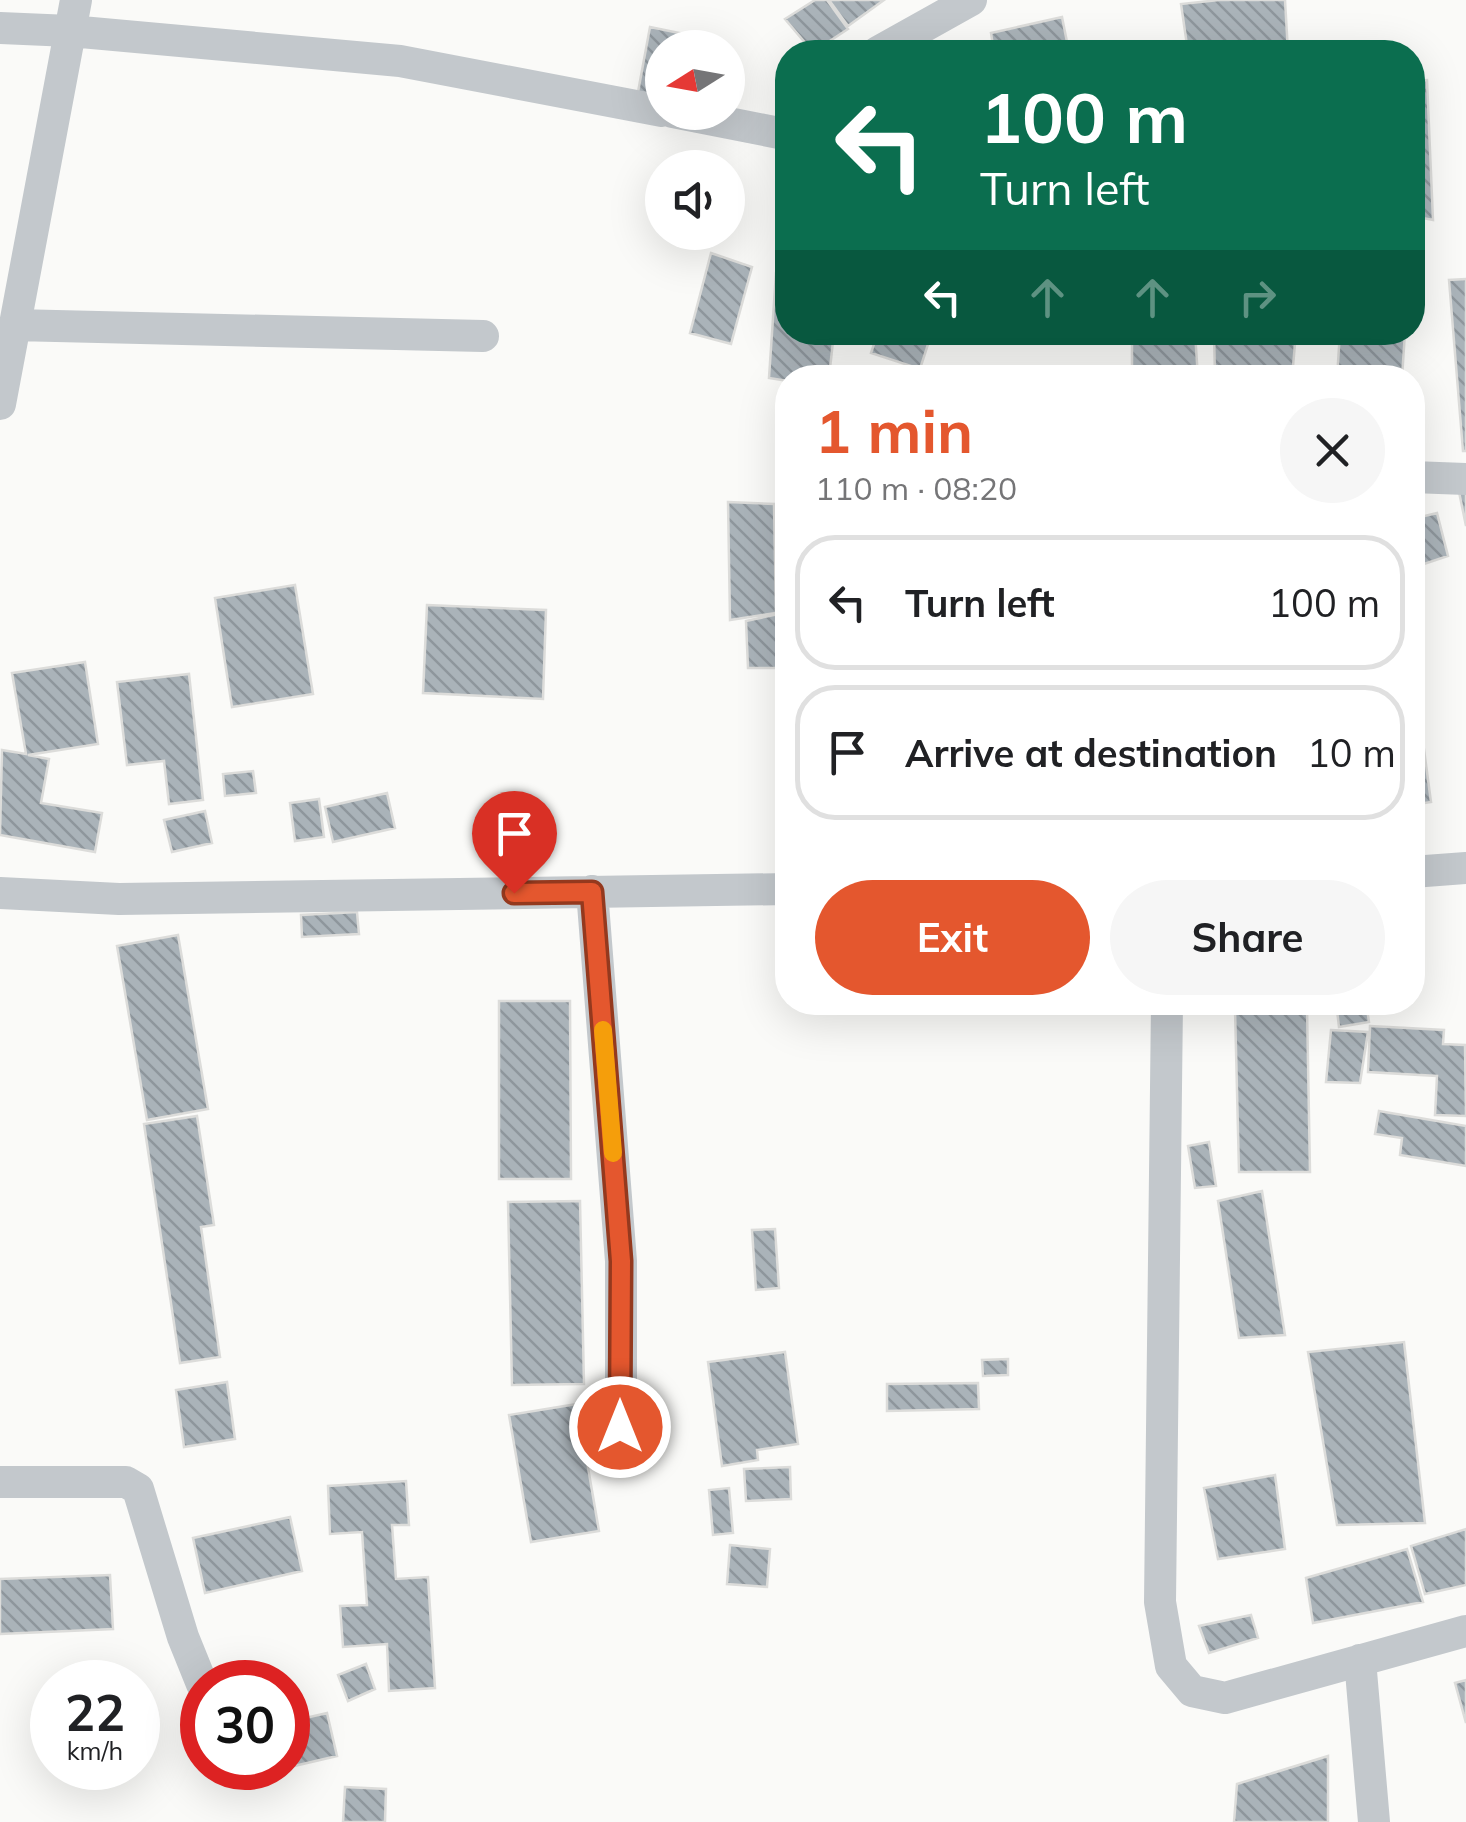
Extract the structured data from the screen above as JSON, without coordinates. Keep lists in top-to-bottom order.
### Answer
{
  "north": "left",
  "page": {
    "turn": ["100 m", "Turn left"],
    "heading": ["1 min", "110 m · 08:20"],
    "list": [
      {
        "name": "Turn left",
        "value": "100 m"
      },
      {
        "name": "Arrive at destination",
        "value": "10 m"
      }
    ],
    "buttons": ["Exit", "Share"],
    "speed": "22 km/h",
    "limit": "30"
  }
}
